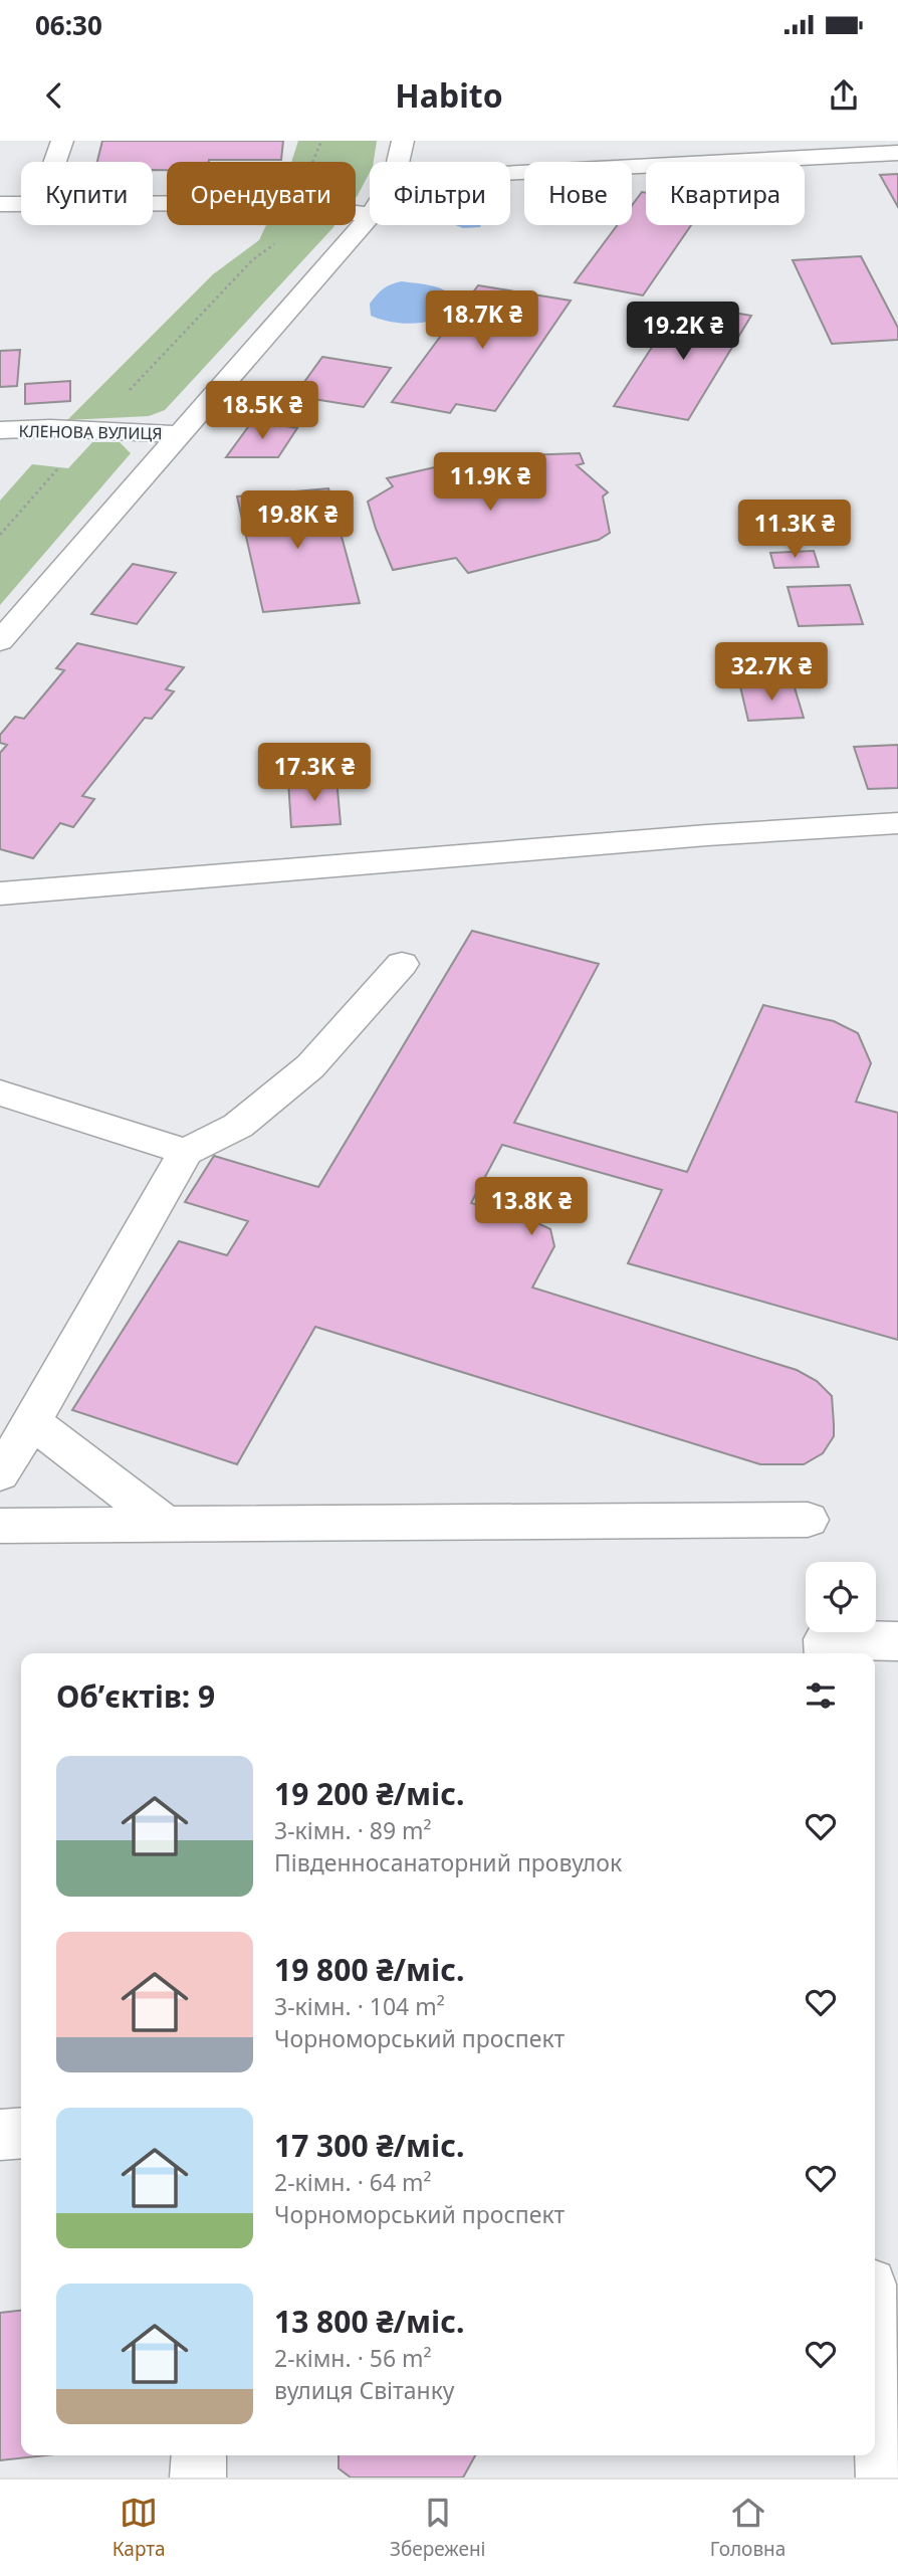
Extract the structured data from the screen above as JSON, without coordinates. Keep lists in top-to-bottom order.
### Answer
{
  "streets": {
    "street": ["КЛЕНОВА ВУЛИЦЯ"]
  },
  "page": {
    "status": "06:30",
    "header": "Habito",
    "chip": [
      "Купити",
      "Орендувати",
      "Фільтри",
      "Нове",
      "Квартира"
    ],
    "price": [
      "18.7K ₴",
      "19.2K ₴",
      "18.5K ₴",
      "11.9K ₴",
      "19.8K ₴",
      "11.3K ₴",
      "32.7K ₴",
      "17.3K ₴",
      "13.8K ₴"
    ],
    "heading": "Об’єктів: 9",
    "list": [
      {
        "name": "19 200 ₴/міс.",
        "note": "3-кімн. · 89 m² · Південносанаторний провулок"
      },
      {
        "name": "19 800 ₴/міс.",
        "note": "3-кімн. · 104 m² · Чорноморський проспект"
      },
      {
        "name": "17 300 ₴/міс.",
        "note": "2-кімн. · 64 m² · Чорноморський проспект"
      },
      {
        "name": "13 800 ₴/міс.",
        "note": "2-кімн. · 56 m² · вулиця Світанку"
      }
    ],
    "tabs": ["Карта", "Збережені", "Головна"]
  }
}
